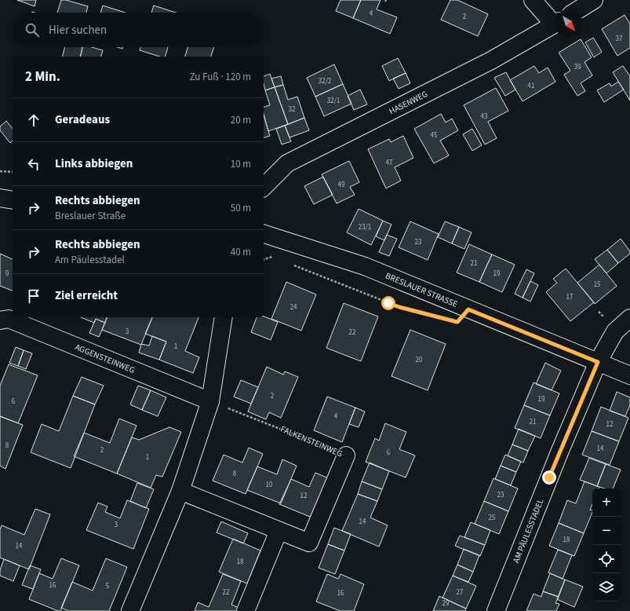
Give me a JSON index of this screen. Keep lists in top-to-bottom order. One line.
{"streets":{"street":["HASENWEG","BRESLAUER STRASSE","AGGENSTEINWEG","FALKENSTEINWEG","AM PÄULESSTADEL"]},"crossings":[["BRESLAUER STRASSE","AM PÄULESSTADEL"],["AGGENSTEINWEG","FALKENSTEINWEG"]],"house_numbers":["4","2","37","39","32/2","41","32/1","32","43","45","47","49","23/1","23","21","9","19","15","17","24","3","22","1","20","2","19","6","4","21","12","8","14","2","6","1","8","10","23","12","25","14","3","18","14","18","16","5","22","27","16","29"],"north":"bottom right","page":{"search":"Hier suchen","heading":["2 Min.","Zu Fuß · 120 m"],"list":[["Geradeaus","20 m"],["Links abbiegen","10 m"],["Rechts abbiegen","Breslauer Straße","50 m"],["Rechts abbiegen","Am Päulesstadel","40 m"],"Ziel erreicht"],"map_buttons":["+","−"]}}
